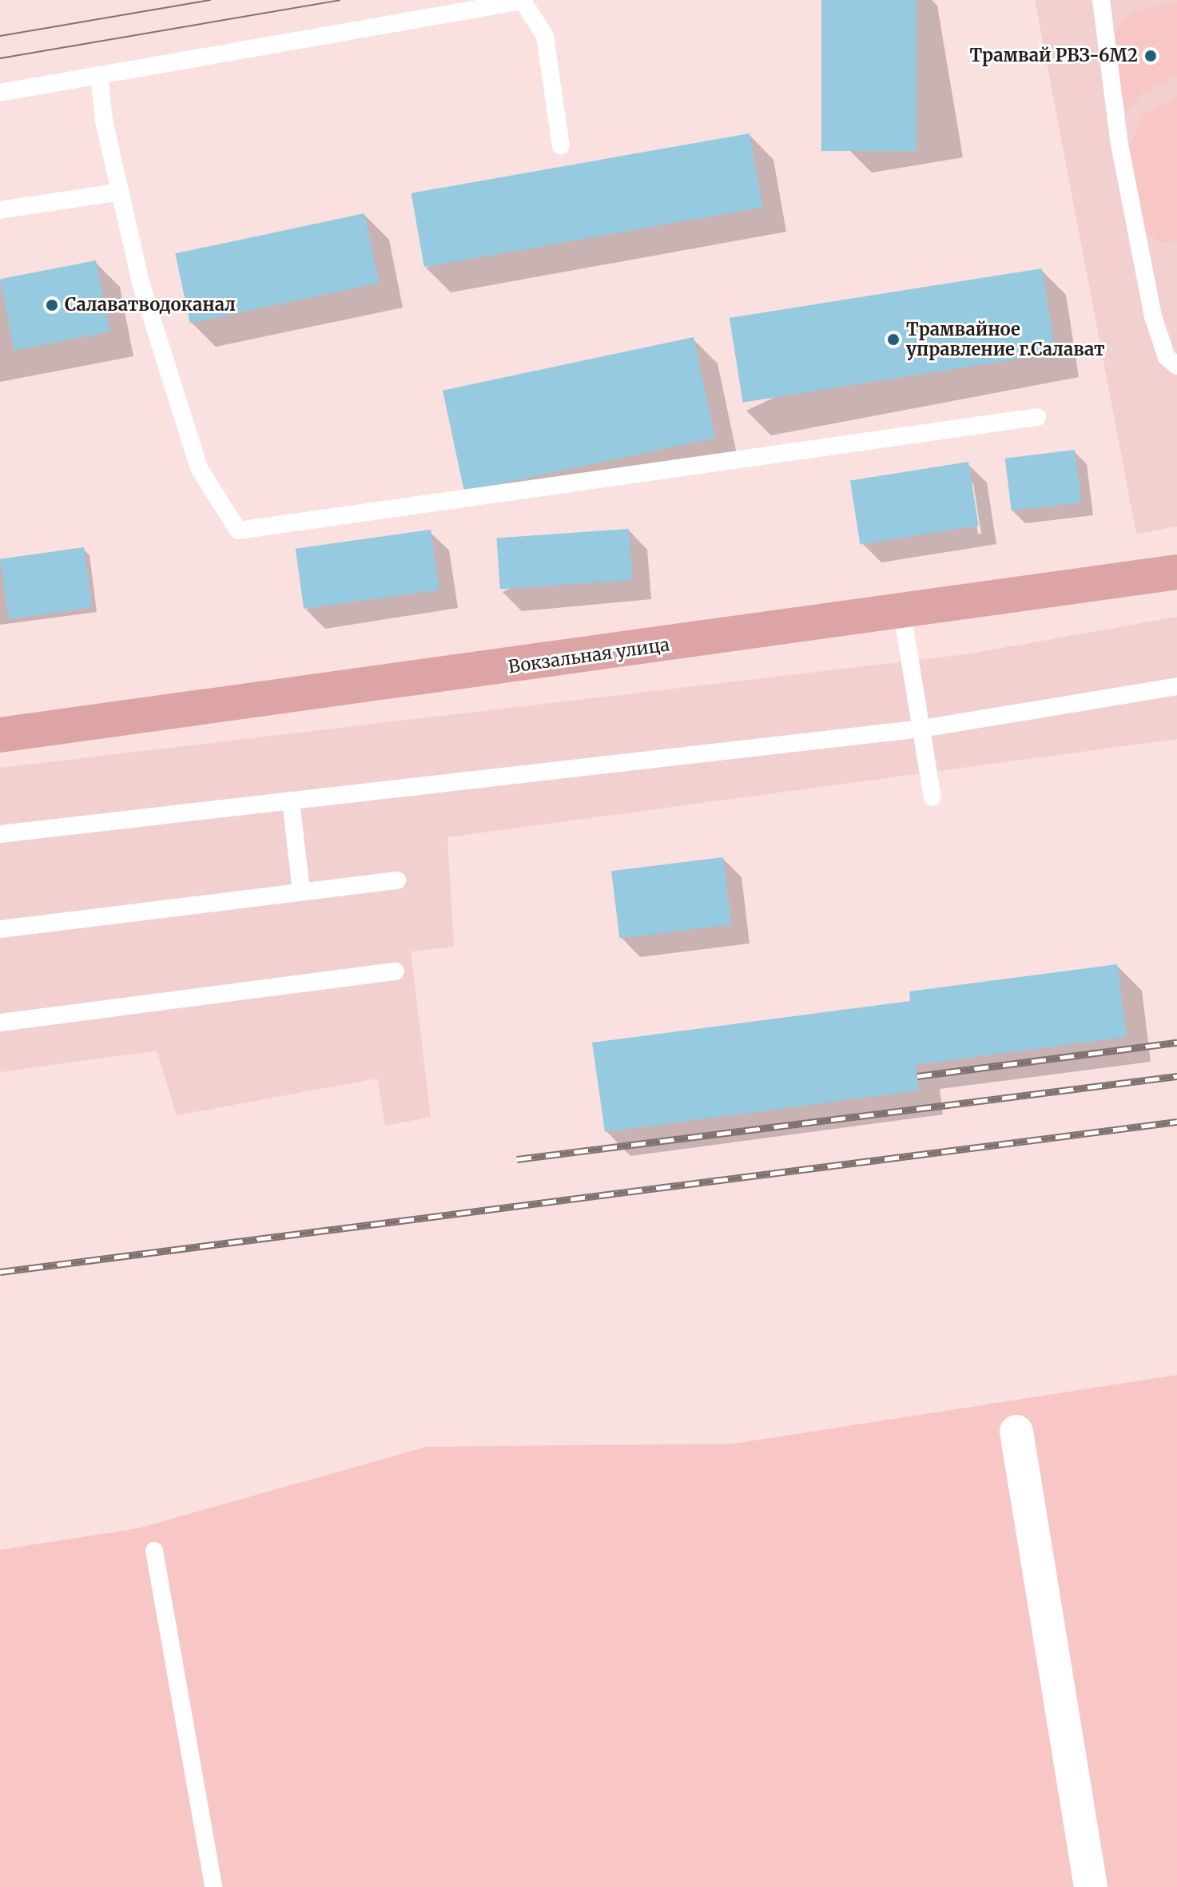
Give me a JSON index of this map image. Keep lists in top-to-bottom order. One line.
{"streets":{"main road":["Вокзальная улица"]},"places":["Трамвай РВЗ-6М2","Салаватводоканал","Трамвайное управление г.Салават"]}
